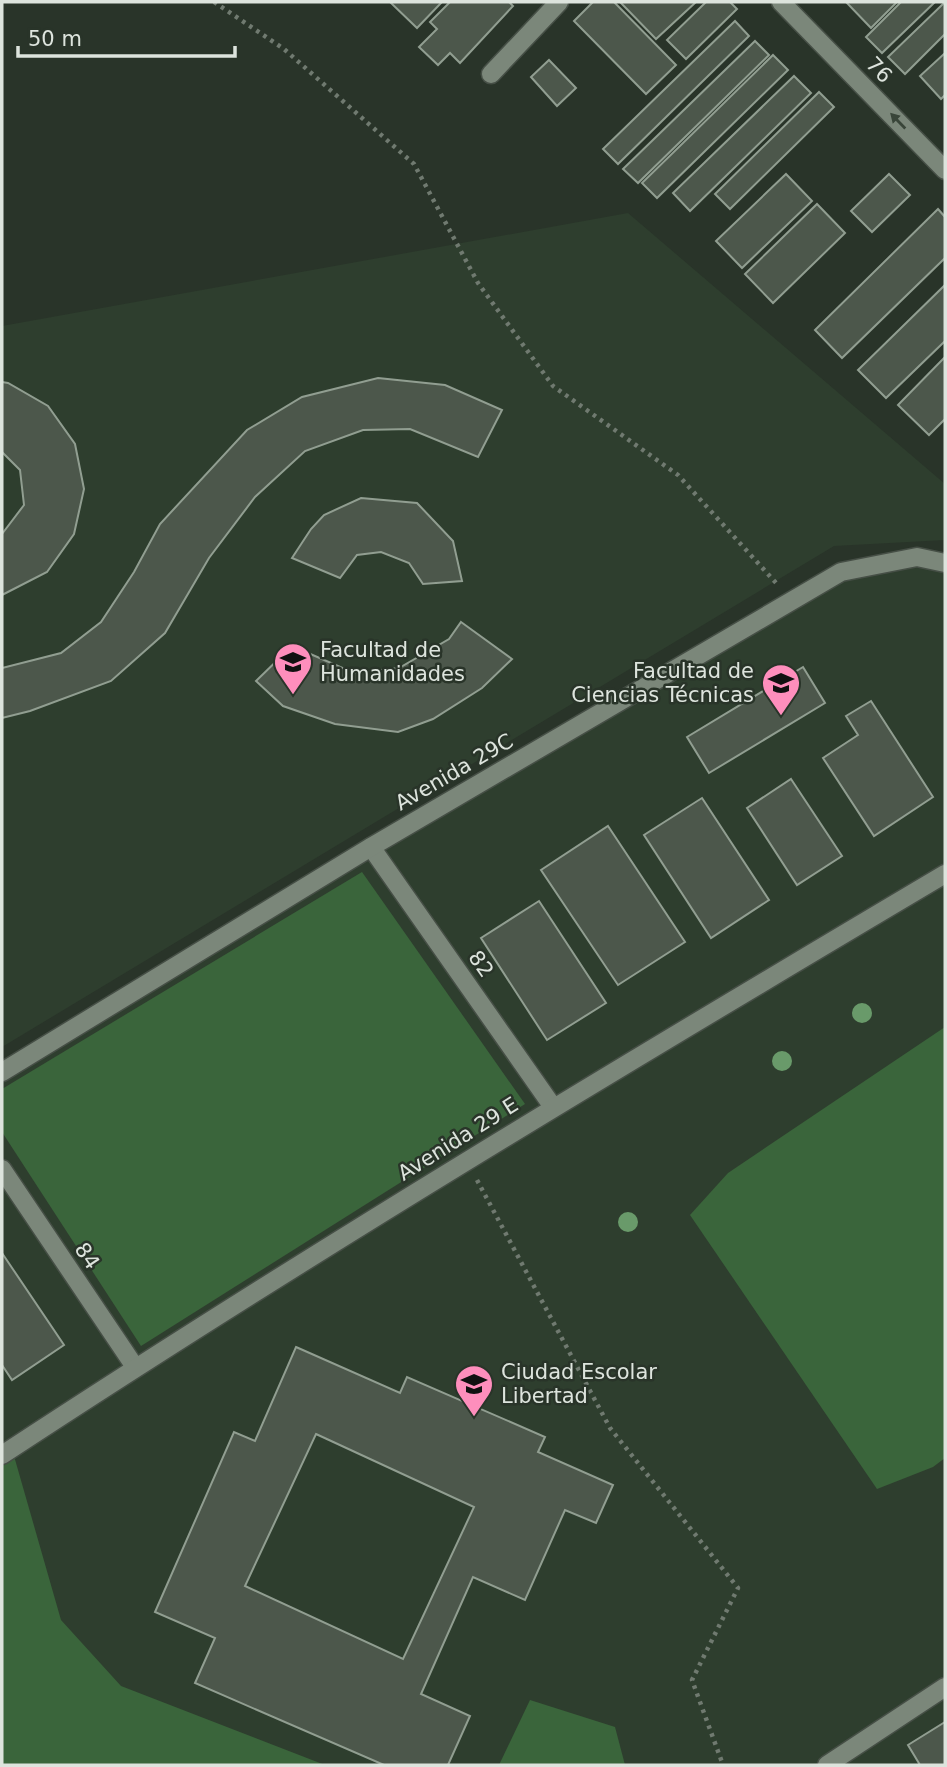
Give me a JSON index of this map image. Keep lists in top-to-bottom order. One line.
{"streets":{"street":["76","Avenida 29C","82","Avenida 29 E","84"]},"crossings":[["Avenida 29C","82"],["82","Avenida 29 E"],["Avenida 29 E","84"]],"one_way":["76"],"places":{"school or university":["Facultad de Humanidades","Facultad de Ciencias Técnicas","Ciudad Escolar Libertad"]},"scale_bar":"50 m"}
